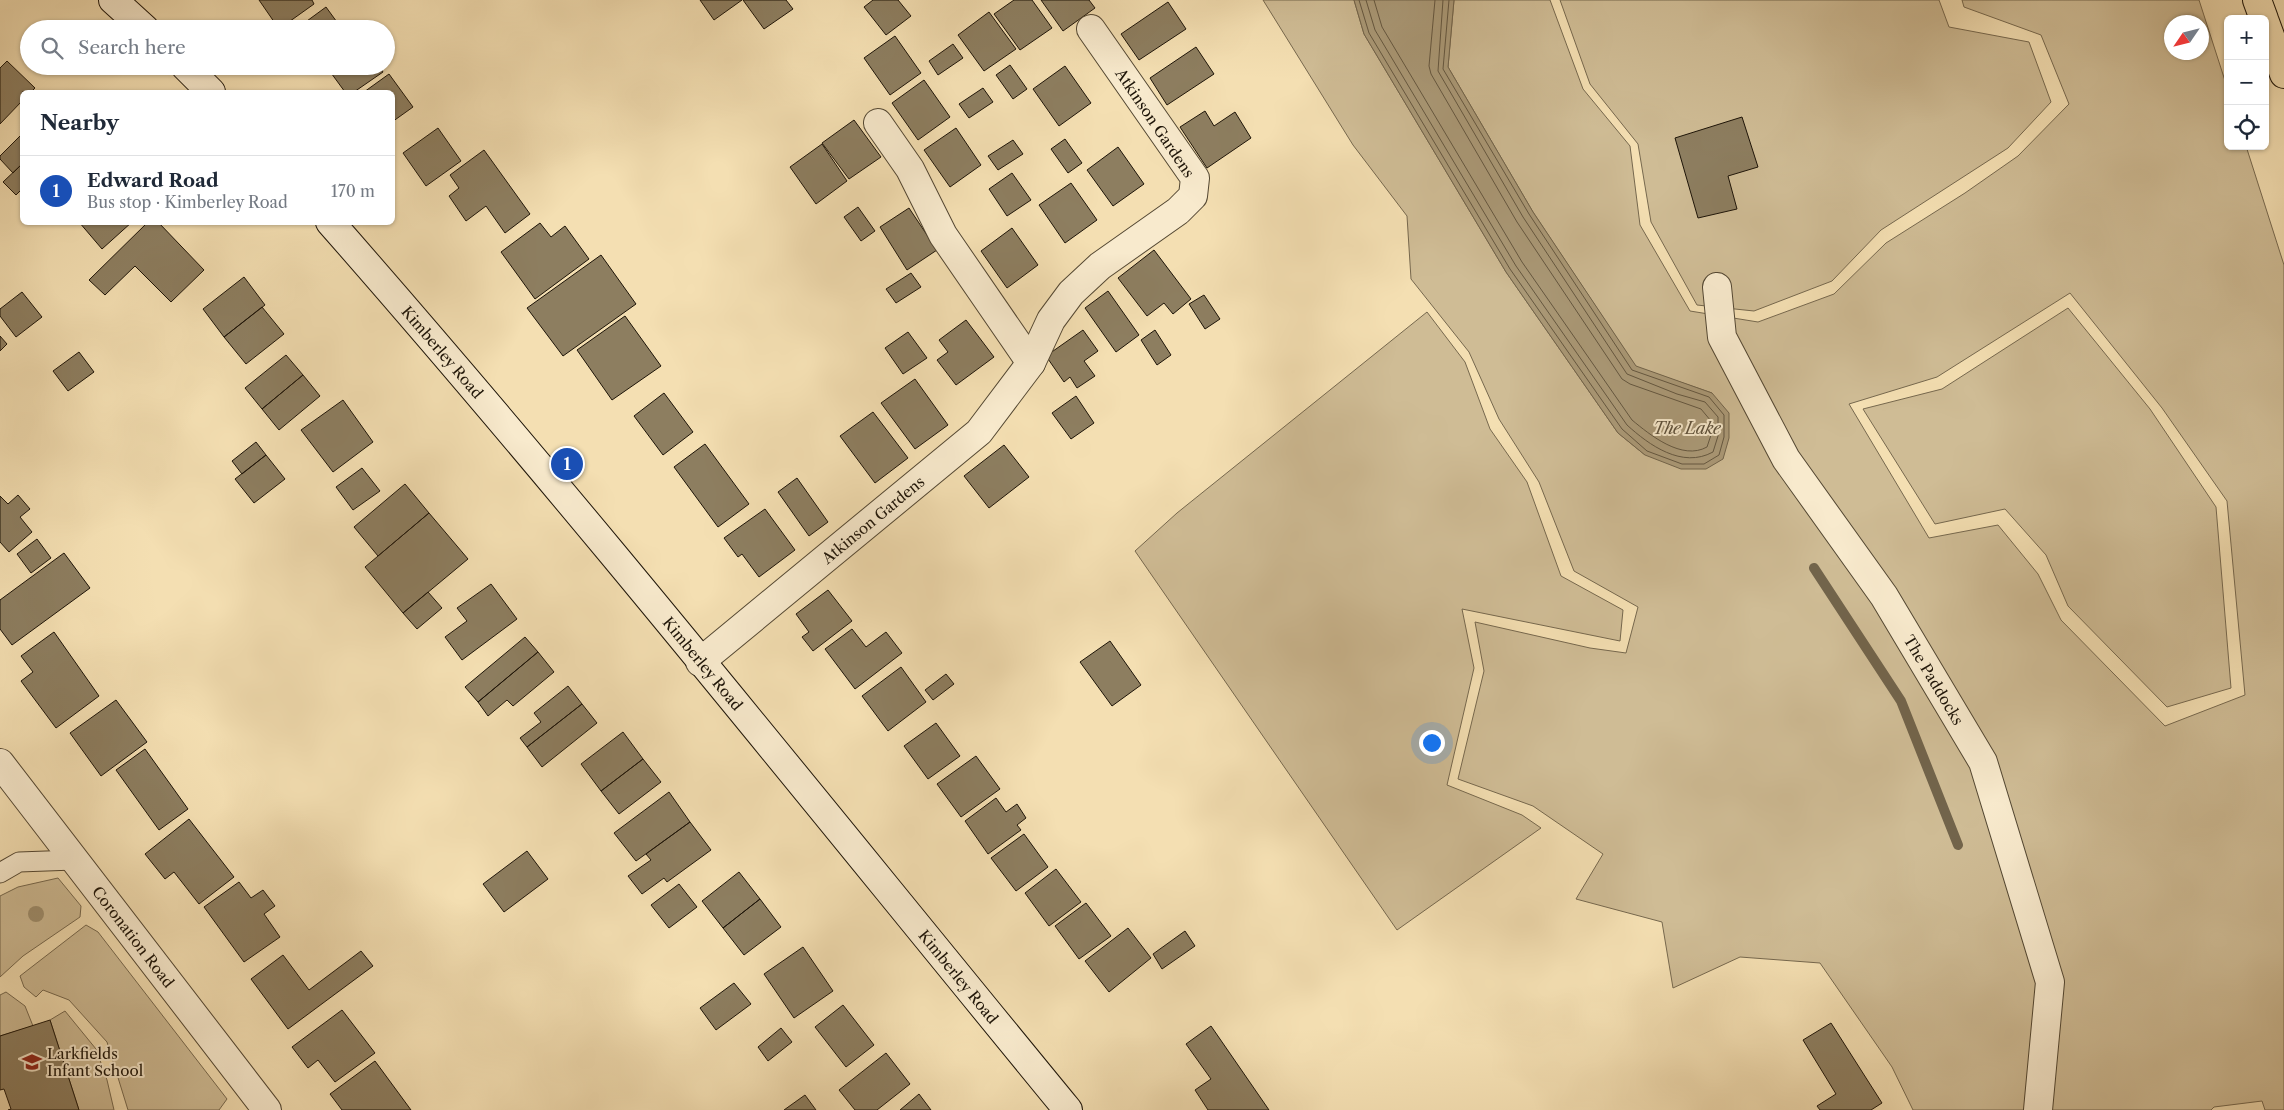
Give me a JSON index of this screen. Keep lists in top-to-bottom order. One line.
{"streets":{"street":["Atkinson Gardens","Kimberley Road","The Paddocks","Coronation Road"]},"crossings":[["Atkinson Gardens","Kimberley Road"]],"water":["The Lake"],"places":{"school or university":["Larkfields Infant School"]},"north":"bottom left","page":{"map_buttons":["+","−"],"search":"Search here","heading":"Nearby","list":[{"mark":"1","name":"Edward Road","note":"Bus stop · Kimberley Road","value":"170 m"}],"pins":"1"}}
